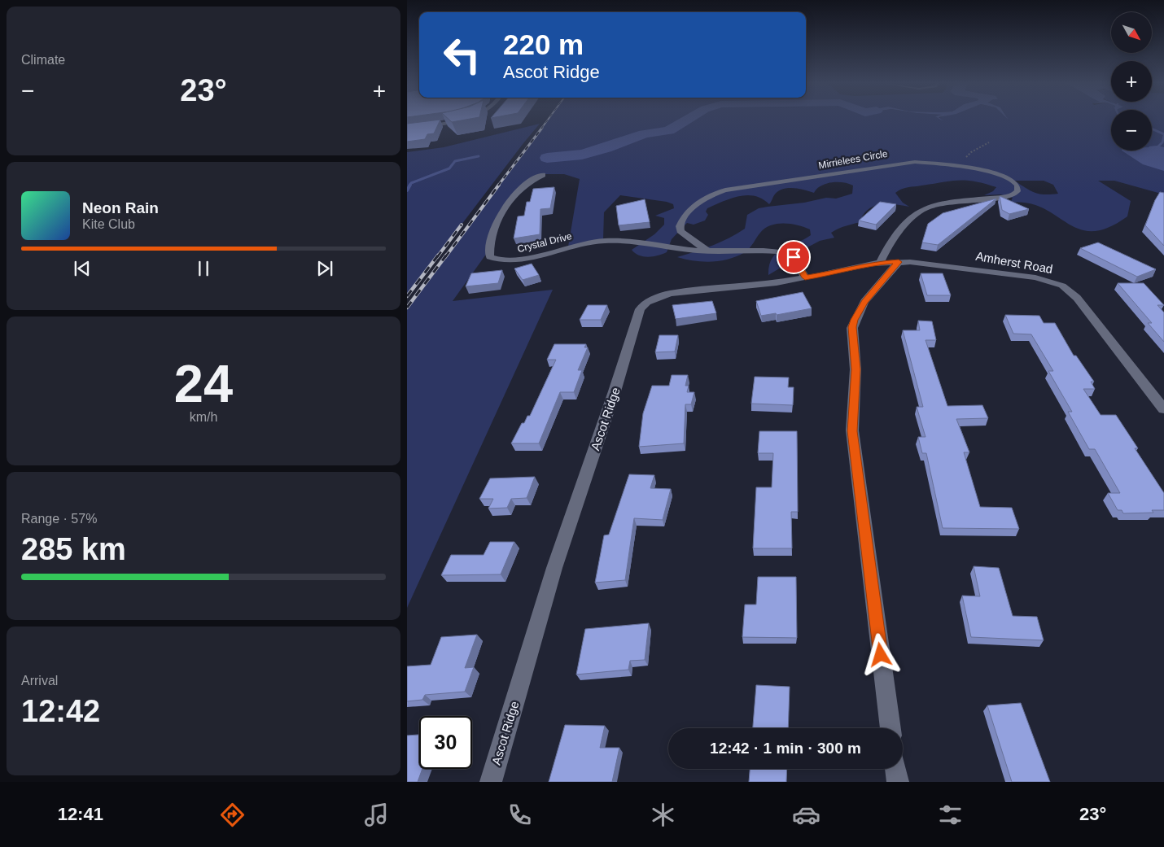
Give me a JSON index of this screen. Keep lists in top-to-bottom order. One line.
{"streets":{"street":["Mirrielees Circle","Crystal Drive","Amherst Road","Ascot Ridge"]},"crossings":[["Mirrielees Circle","Crystal Drive"],["Mirrielees Circle","Ascot Ridge"],["Amherst Road","Ascot Ridge"]],"north":"bottom right","page":{"tile":["Climate",["24","km/h"],["Range · 57%","285 km"],["Arrival","12:42"]],"map_buttons":["+","−"],"turn":["220 m","Ascot Ridge"],"heat":["−","23°","+"],"song":["Neon Rain","Kite Club"],"limit":"30","trip":"12:42 · 1 min · 300 m","tabs":["12:41","23°"]}}
